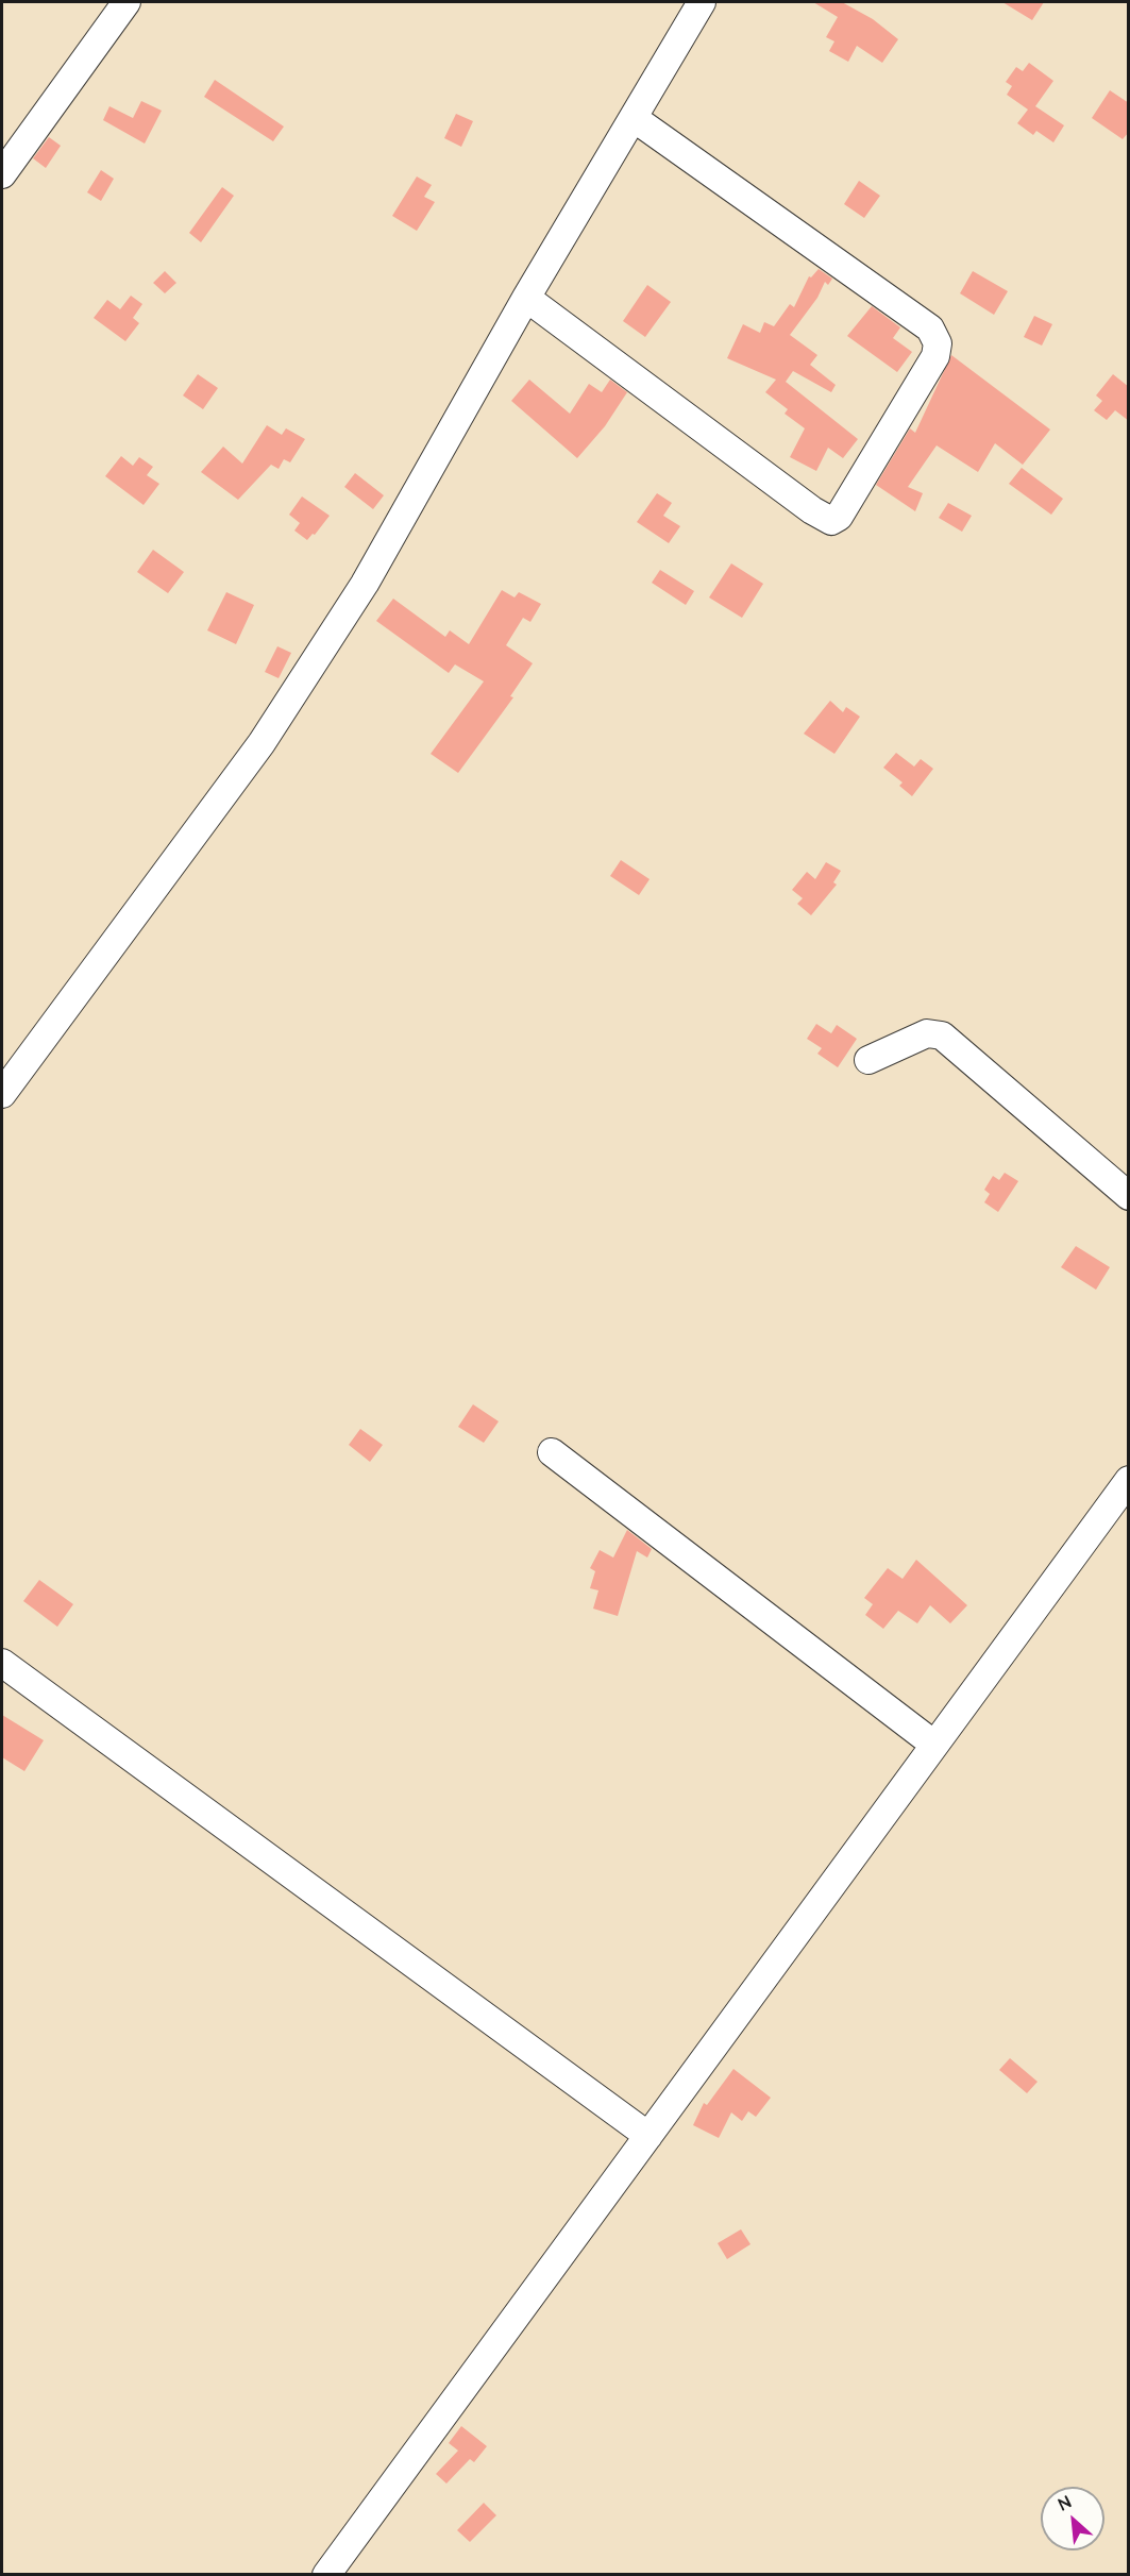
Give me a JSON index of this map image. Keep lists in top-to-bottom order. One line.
{"north":"top left"}
